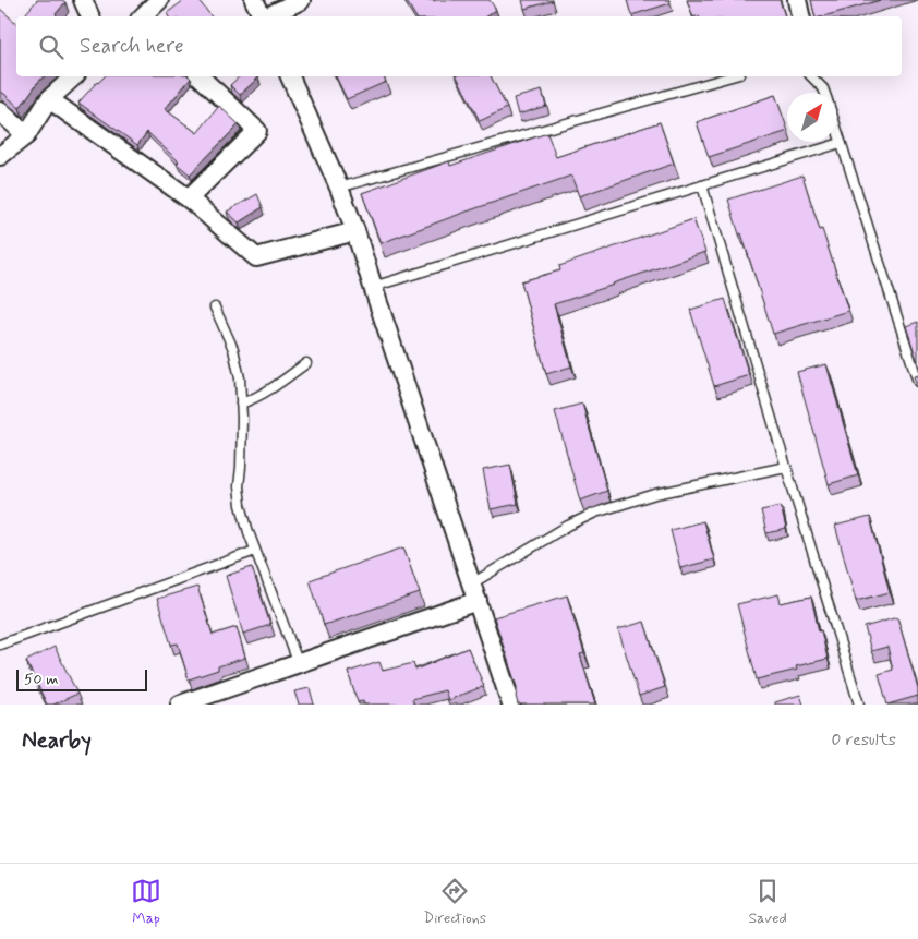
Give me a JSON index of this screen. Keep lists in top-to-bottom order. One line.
{"scale_bar":"50 m","north":"top right","page":{"search":"Search here","scale":"50 m","heading":["Nearby","0 results"],"nav":["Map","Directions","Saved"]}}
